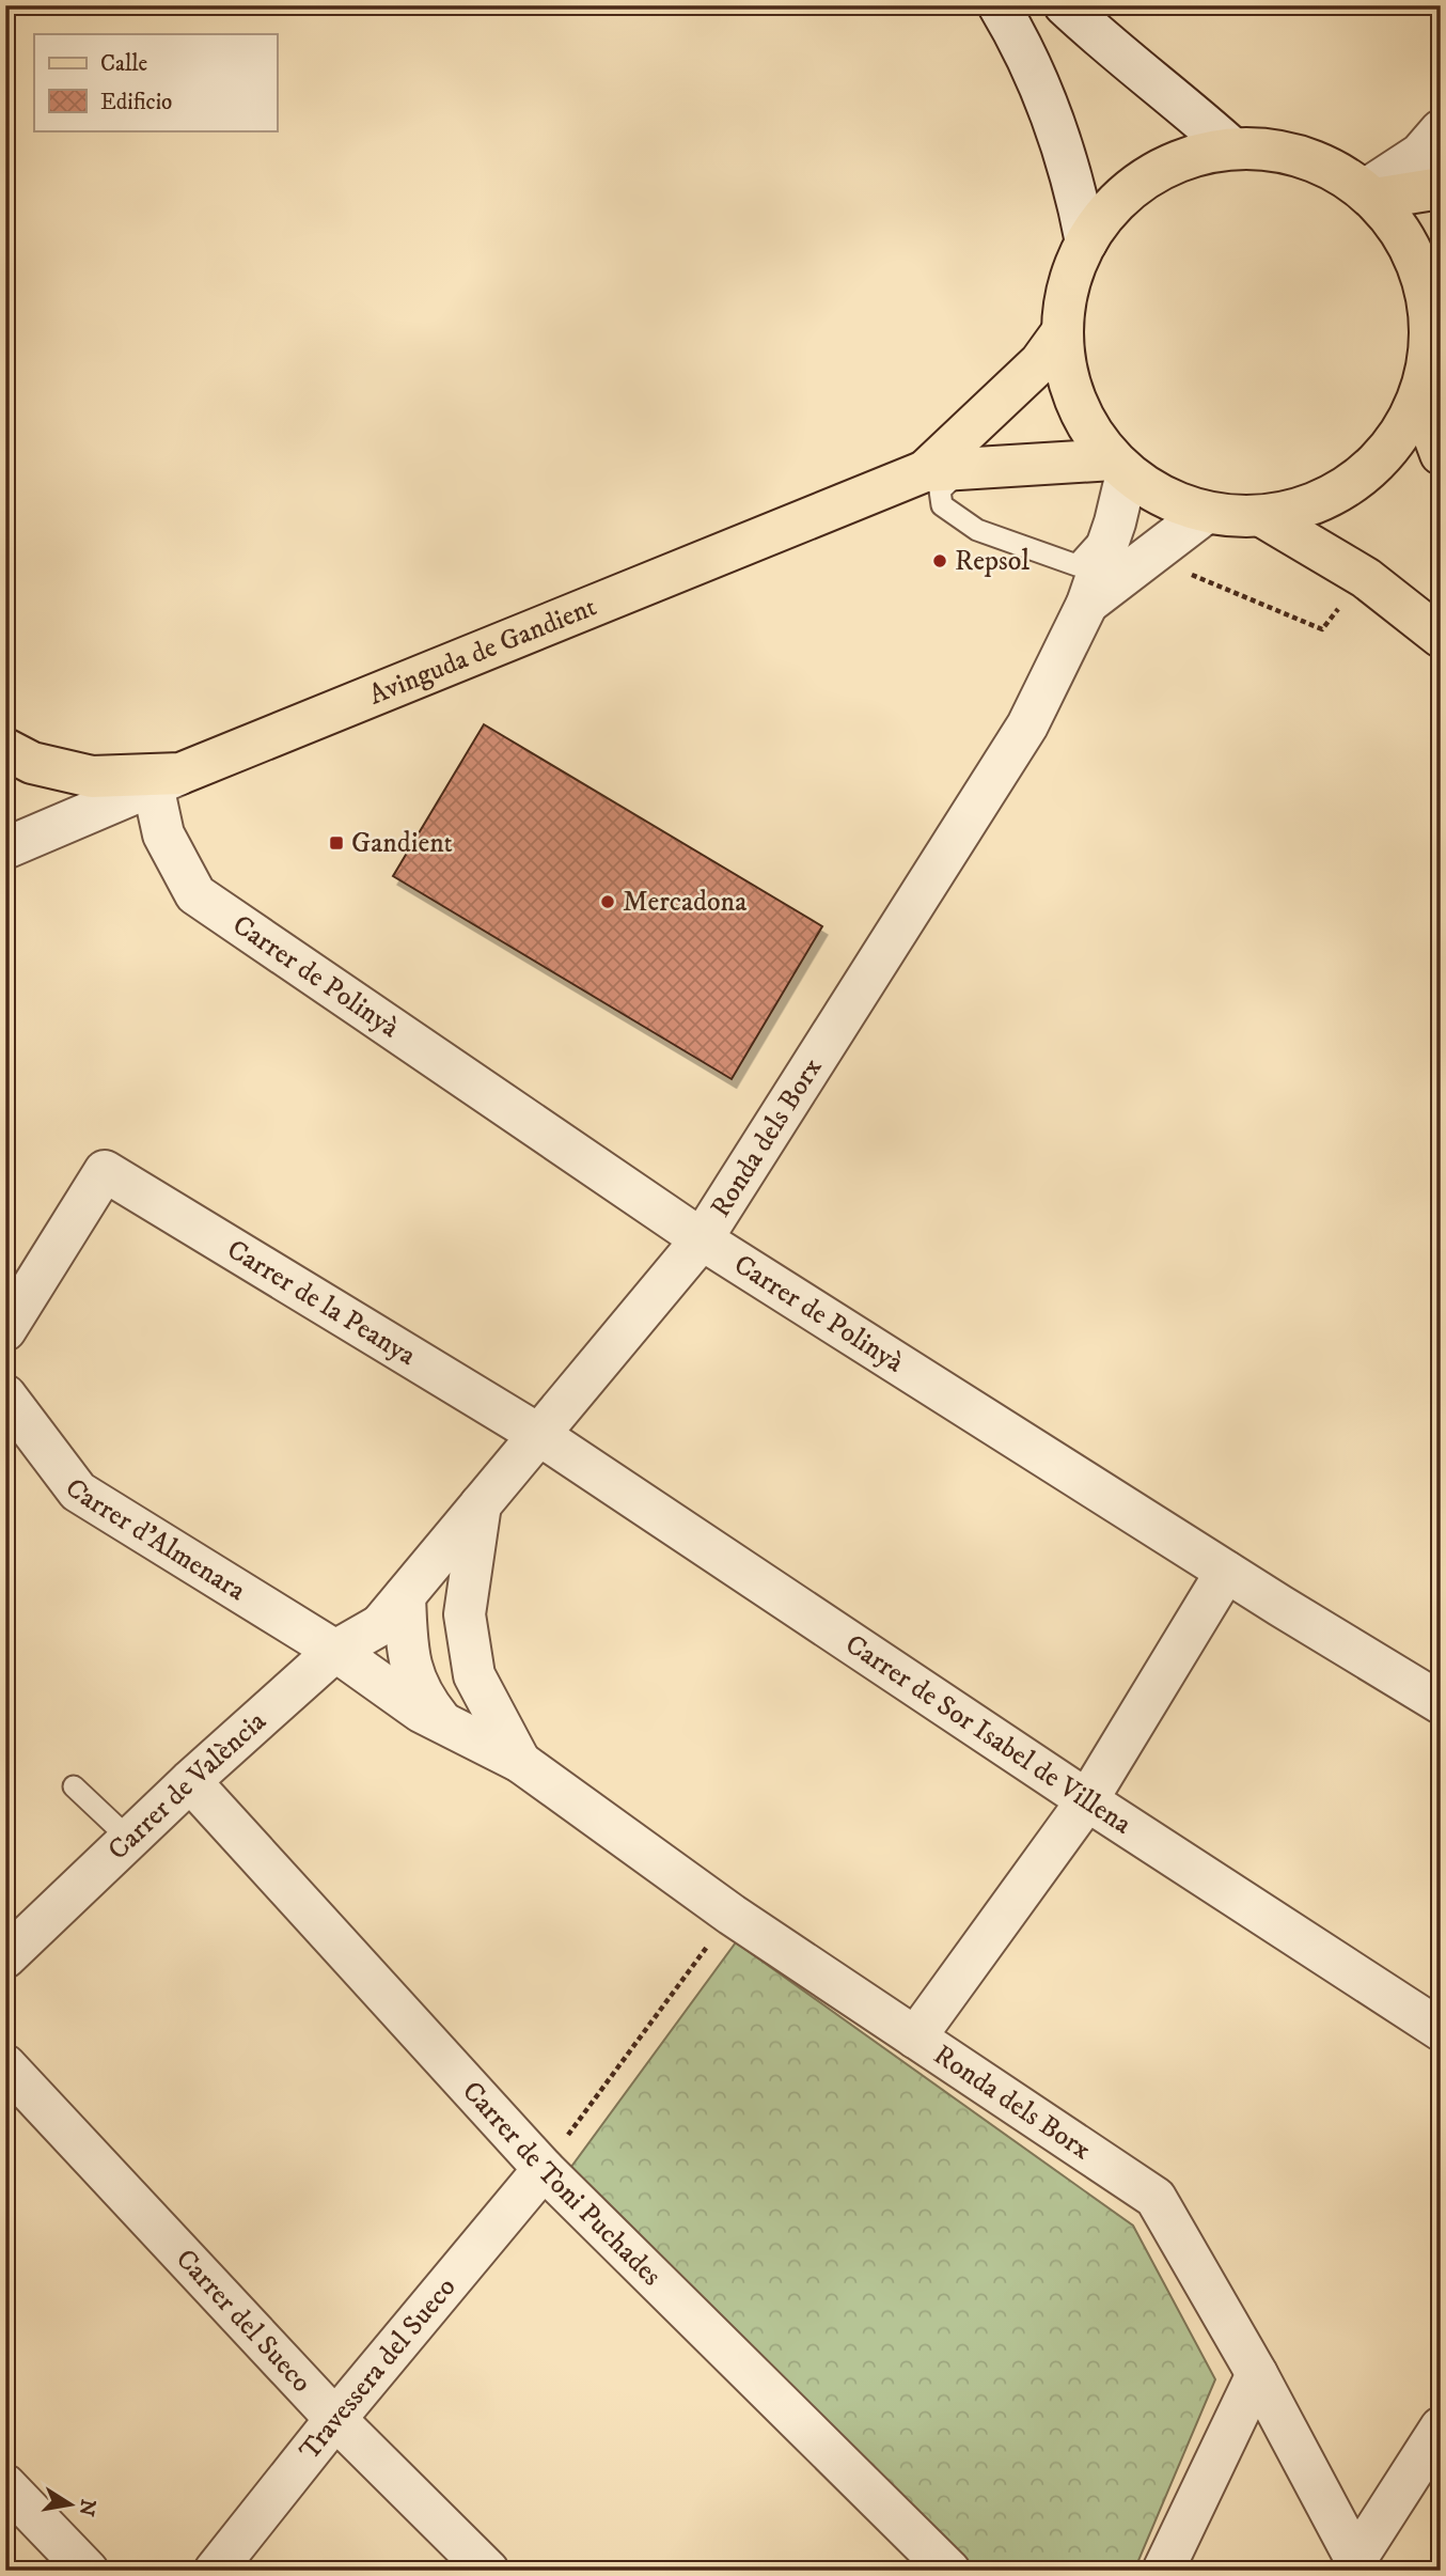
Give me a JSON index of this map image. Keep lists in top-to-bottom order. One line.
{"streets":{"main road":["Avinguda de Gandient"],"street":["Carrer de Polinyà","Ronda dels Borx","Carrer de la Peanya","Carrer d'Almenara","Carrer de Sor Isabel de Villena","Carrer de València","Carrer de Toni Puchades","Carrer del Sueco","Travessera del Sueco"]},"crossings":[["Avinguda de Gandient","Carrer de Polinyà"],["Carrer de Polinyà","Ronda dels Borx"],["Ronda dels Borx","Carrer de la Peanya"],["Ronda dels Borx","Carrer d'Almenara"],["Ronda dels Borx","Carrer de Sor Isabel de Villena"],["Ronda dels Borx","Carrer de València"],["Carrer de la Peanya","Carrer de Sor Isabel de Villena"],["Carrer d'Almenara","Carrer de València"],["Carrer de València","Carrer de Toni Puchades"],["Carrer de Toni Puchades","Travessera del Sueco"],["Carrer del Sueco","Travessera del Sueco"]],"places":{"other":["Repsol","Mercadona"],"transit":["Gandient"]},"legend":["Calle","Edificio"],"north":"right"}
